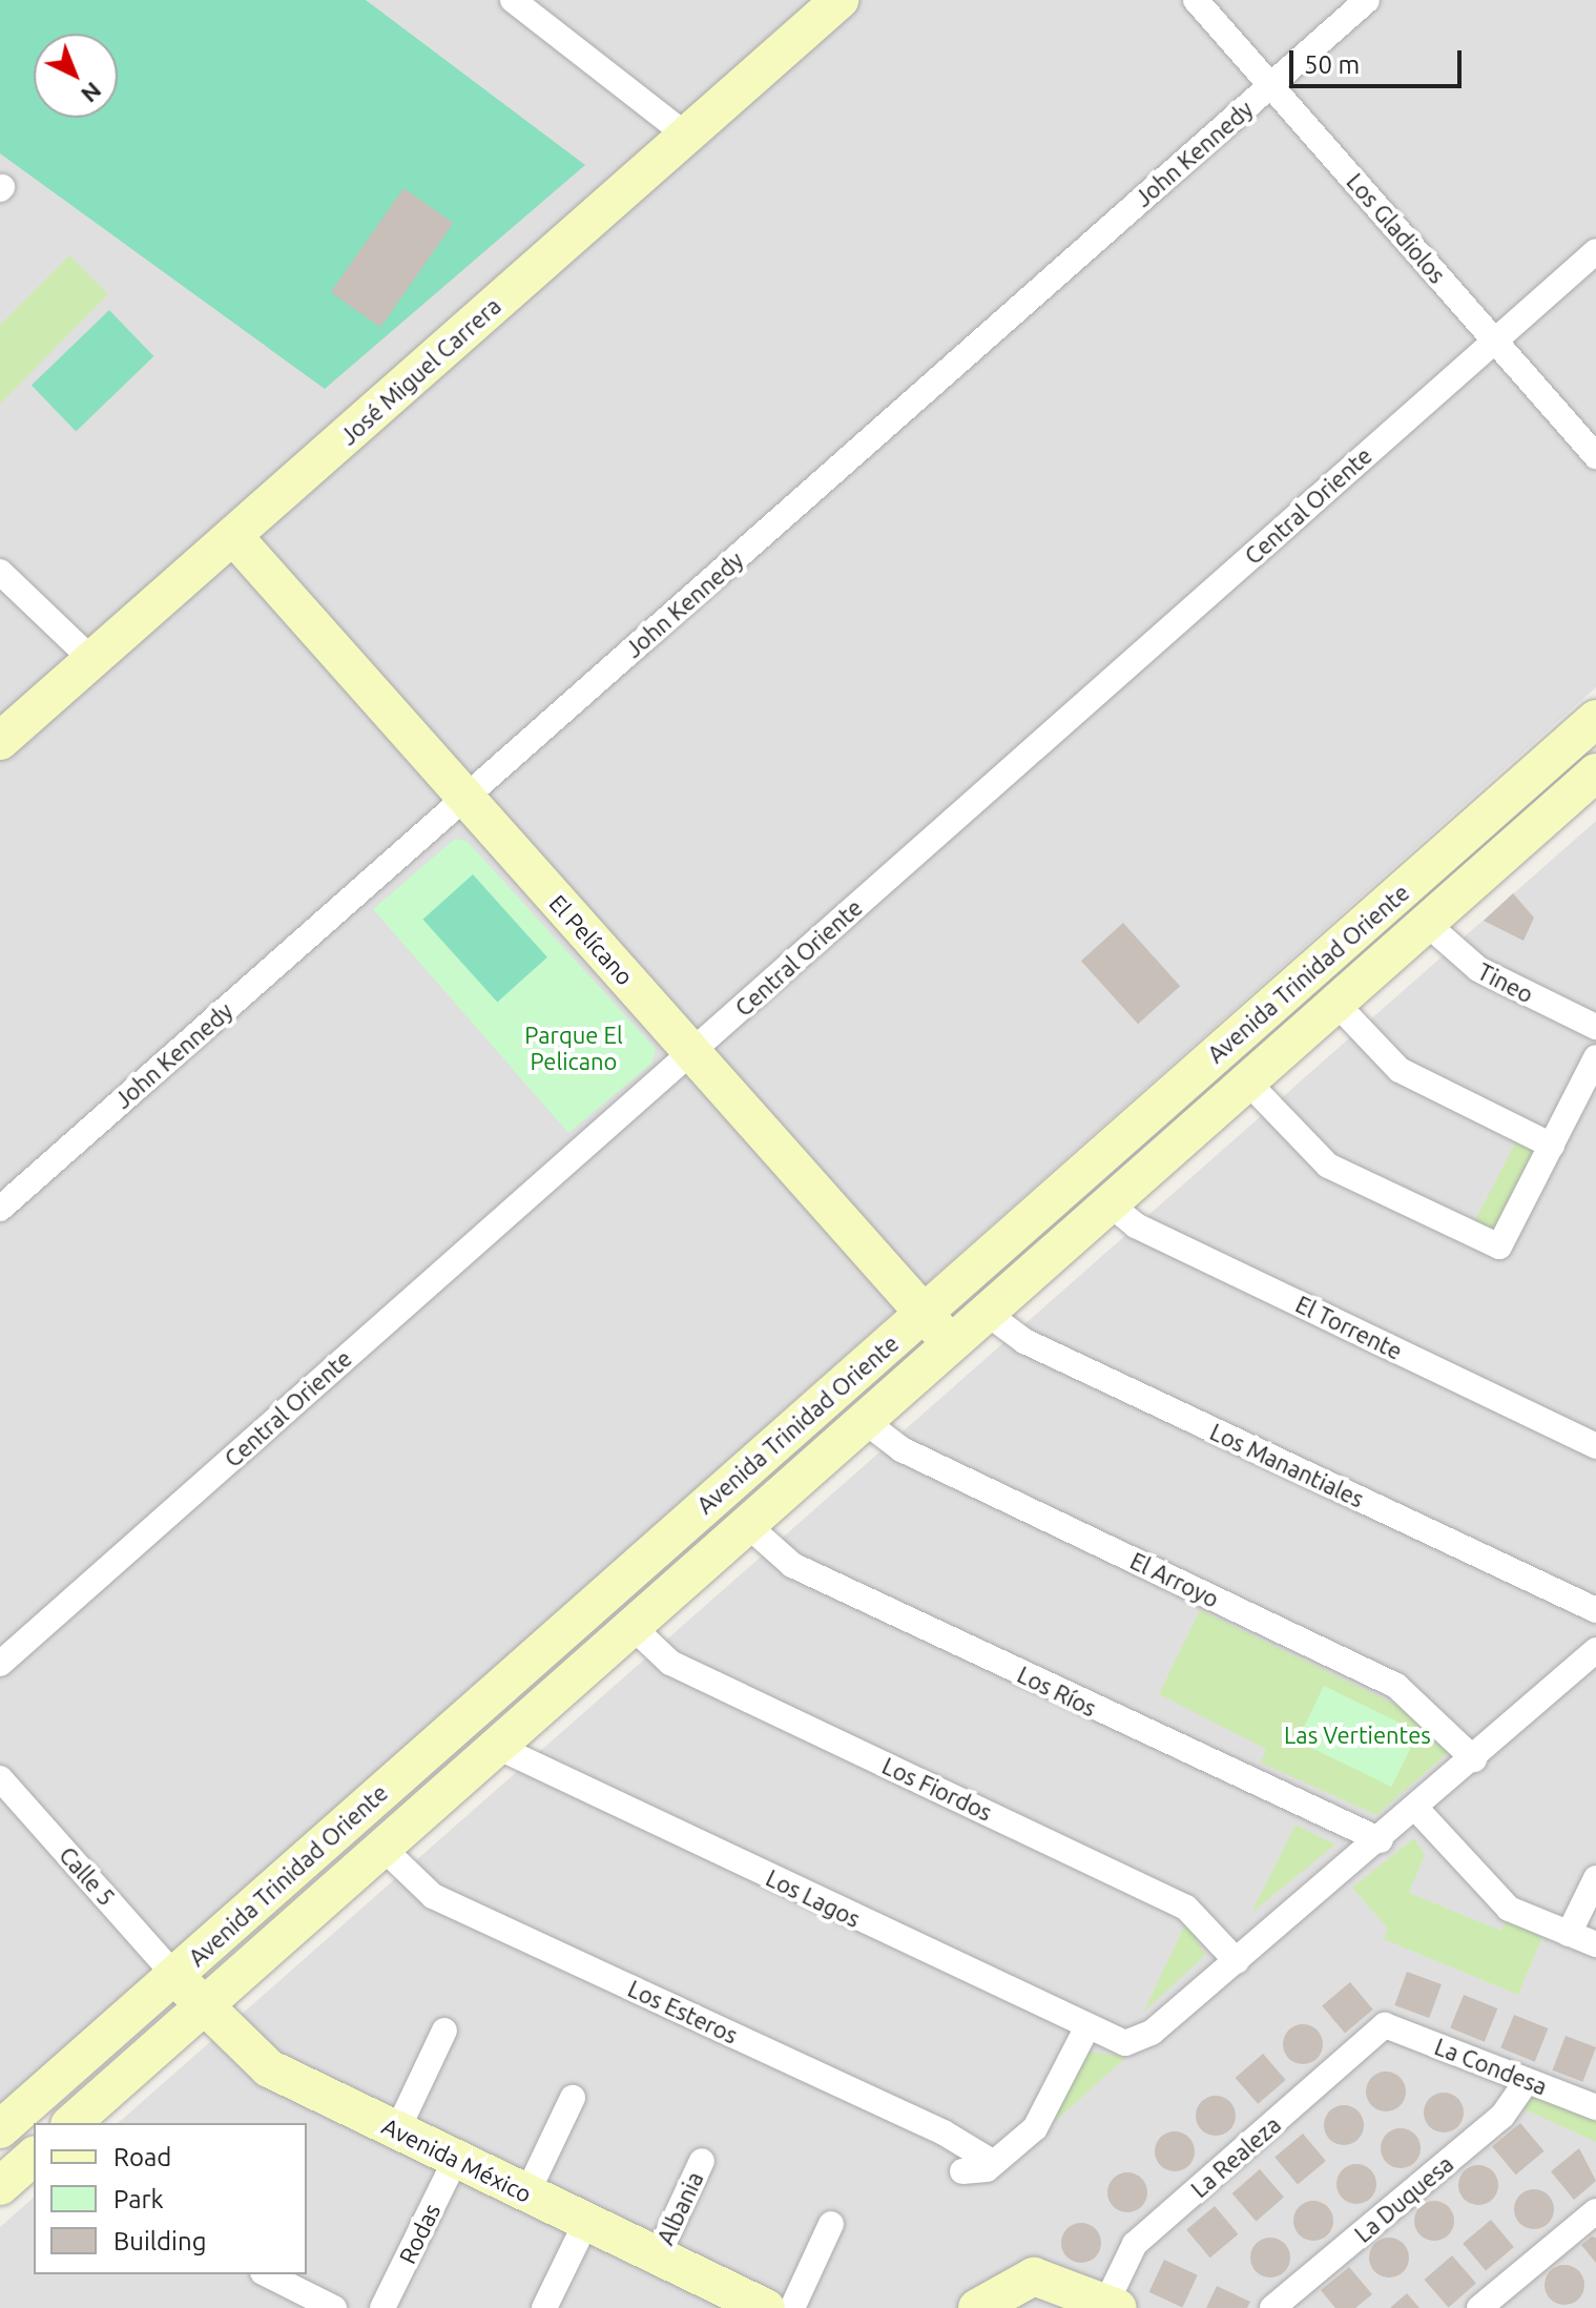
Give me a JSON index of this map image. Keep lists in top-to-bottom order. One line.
{"streets":{"main road":["José Miguel Carrera","El Pelícano","Avenida Trinidad Oriente","Avenida México"],"street":["John Kennedy","Los Gladiolos","Central Oriente","Tineo","El Torrente","Los Manantiales","El Arroyo","Los Ríos","Los Fiordos","Calle 5","Los Lagos","Los Esteros","La Condesa","La Realeza","La Duquesa","Albania","Rodas"]},"crossings":[["John Kennedy","Los Gladiolos"],["John Kennedy","El Pelícano"],["Los Gladiolos","Central Oriente"],["José Miguel Carrera","El Pelícano"],["Central Oriente","El Pelícano"],["El Pelícano","Avenida Trinidad Oriente"],["Avenida Trinidad Oriente","Tineo"],["Avenida Trinidad Oriente","El Torrente"],["Avenida Trinidad Oriente","Los Manantiales"],["Avenida Trinidad Oriente","El Arroyo"],["Avenida Trinidad Oriente","Los Ríos"],["Avenida Trinidad Oriente","Los Fiordos"],["Avenida Trinidad Oriente","Calle 5"],["Avenida Trinidad Oriente","Los Lagos"],["Avenida Trinidad Oriente","Los Esteros"],["Avenida Trinidad Oriente","Avenida México"],["Los Fiordos","Los Lagos"],["Calle 5","Avenida México"],["La Condesa","La Realeza"],["La Condesa","La Duquesa"],["Avenida México","Albania"],["Avenida México","Rodas"]],"parks":["Parque El Pelicano","Las Vertientes"],"legend":["Road","Park","Building"],"scale_bar":"50 m","north":"bottom right"}
